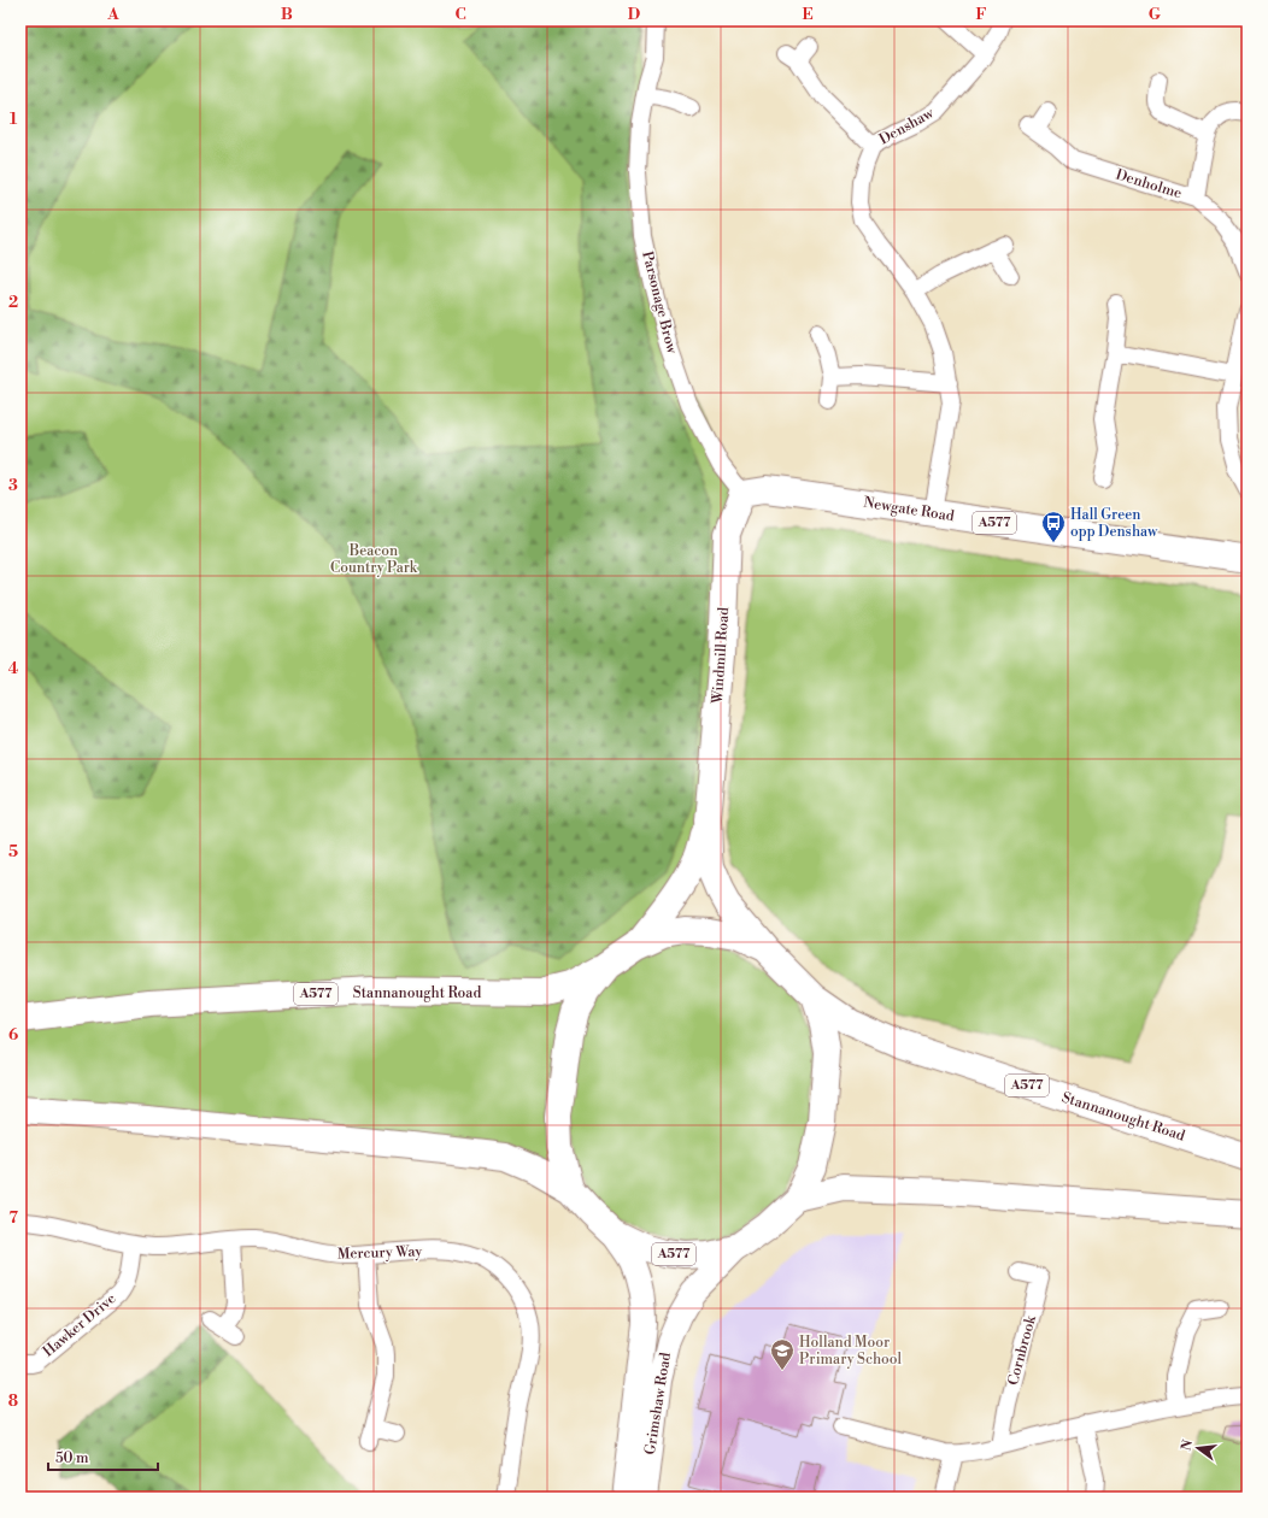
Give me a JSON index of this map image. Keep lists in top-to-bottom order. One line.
{"streets":{"main road":["Newgate Road","A577","Windmill Road","Stannanought Road","Grimshaw Road"],"street":["Denshaw","Denholme","Parsonage Brow","Mercury Way","Hawker Drive","Cornbrook"]},"crossings":[["Denshaw","Newgate Road"],["Parsonage Brow","Newgate Road"],["Parsonage Brow","Windmill Road"],["Newgate Road","Windmill Road"],["A577","Windmill Road"],["A577","Stannanought Road"],["A577","Grimshaw Road"],["Mercury Way","Hawker Drive"]],"parks":["Beacon Country Park"],"places":{"bus stop":["Hall Green opp Denshaw"],"school or university":["Holland Moor Primary School"]},"scale_bar":"50 m","north":"left","grid":{"columns":["A","B","C","D","E","F","G"],"rows":["1","2","3","4","5","6","7","8"]}}
